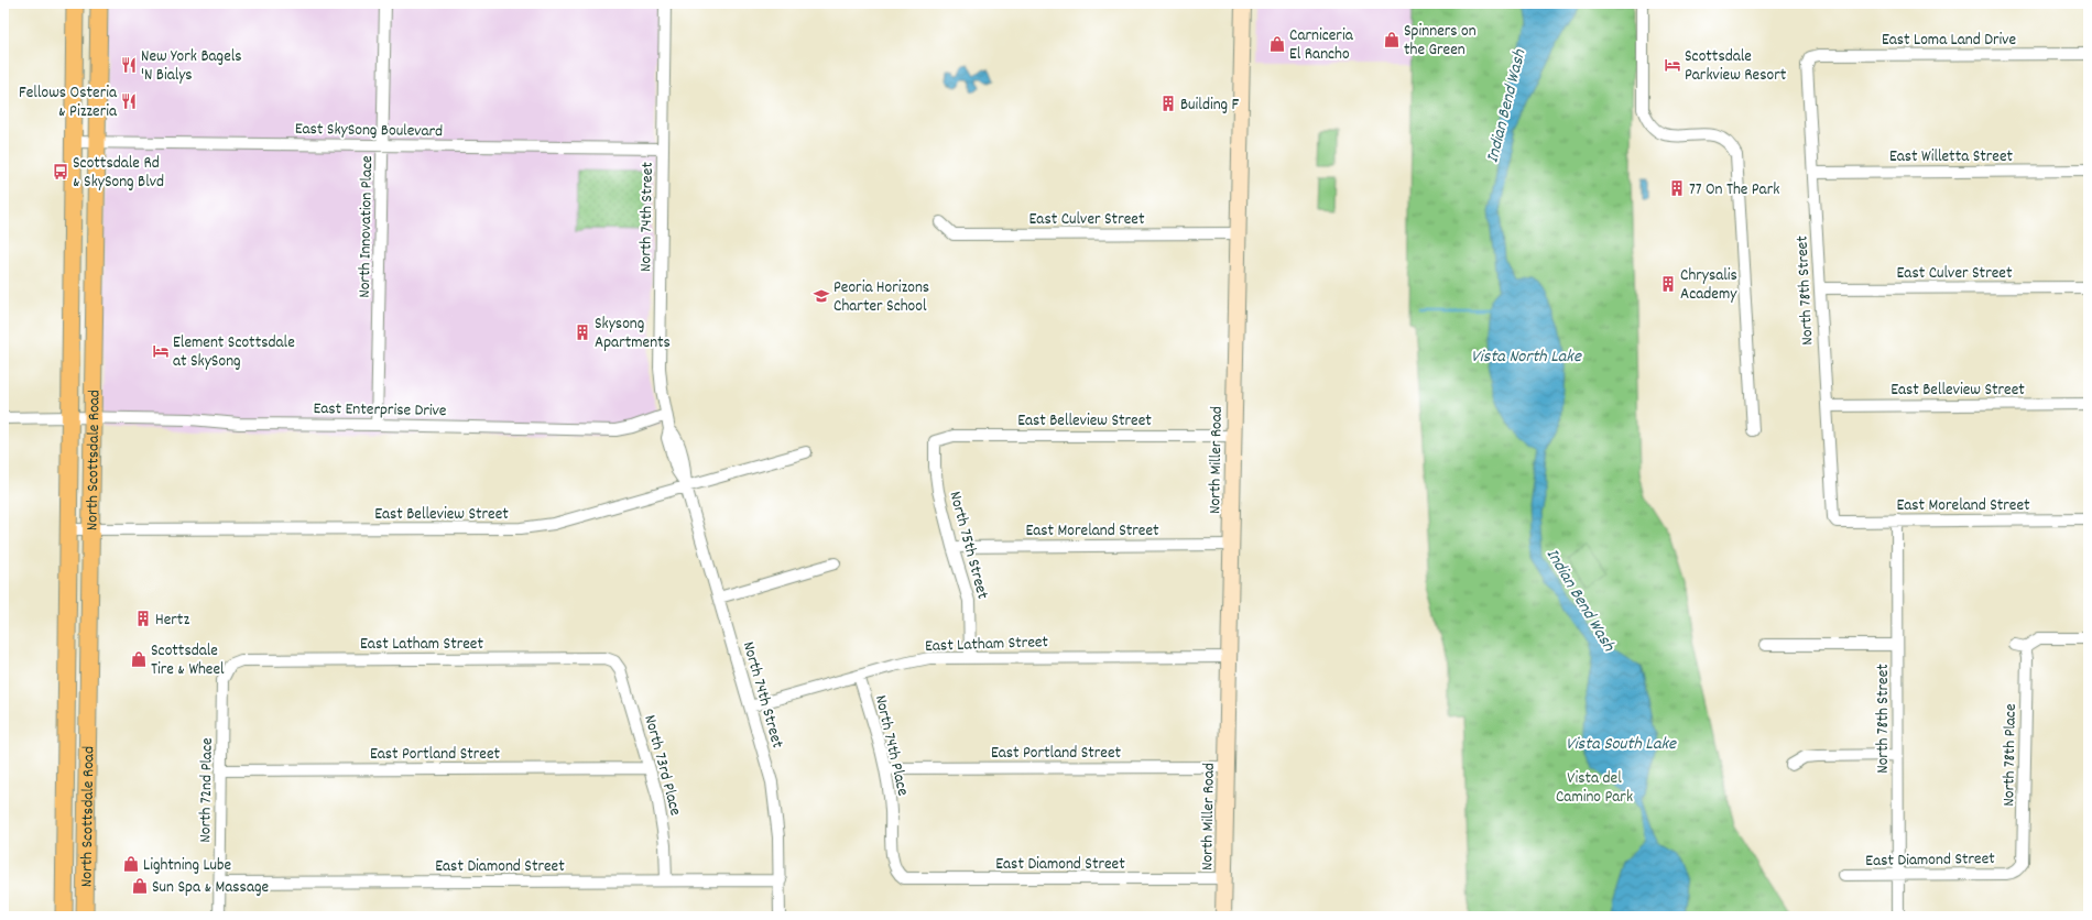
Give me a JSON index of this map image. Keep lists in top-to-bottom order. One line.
{"streets":{"main road":["North Scottsdale Road"],"street":["East Loma Land Drive","East SkySong Boulevard","East Willetta Street","North 74th Street","East Culver Street","North Innovation Place","North 78th Street","East Belleview Street","East Enterprise Drive","North Miller Road","East Moreland Street","North 75th Street","East Latham Street","North 74th Place","East Portland Street","North 78th Place","North 73rd Place","North 72nd Place","East Diamond Street"]},"crossings":[["East Loma Land Drive","North 78th Street"],["East SkySong Boulevard","North 74th Street"],["East SkySong Boulevard","North Innovation Place"],["East SkySong Boulevard","North Scottsdale Road"],["East Willetta Street","North 78th Street"],["North 74th Street","East Belleview Street"],["North 74th Street","East Enterprise Drive"],["North 74th Street","East Latham Street"],["North 74th Street","East Diamond Street"],["East Culver Street","North 78th Street"],["East Culver Street","North Miller Road"],["North Innovation Place","East Enterprise Drive"],["North 78th Street","East Belleview Street"],["North 78th Street","East Moreland Street"],["North 78th Street","East Diamond Street"],["East Belleview Street","North Scottsdale Road"],["East Belleview Street","North Miller Road"],["East Belleview Street","North 75th Street"],["East Enterprise Drive","North Scottsdale Road"],["North Miller Road","East Moreland Street"],["North Miller Road","East Latham Street"],["North Miller Road","East Portland Street"],["North Miller Road","East Diamond Street"],["East Moreland Street","North 75th Street"],["North 75th Street","East Latham Street"],["East Latham Street","North 74th Place"],["East Latham Street","North 73rd Place"],["East Latham Street","North 72nd Place"],["North 74th Place","East Portland Street"],["North 74th Place","East Diamond Street"],["East Portland Street","North 73rd Place"],["East Portland Street","North 72nd Place"],["North 78th Place","East Diamond Street"],["North 73rd Place","East Diamond Street"],["North 72nd Place","East Diamond Street"]],"water":["Indian Bend Wash","Vista North Lake","Vista South Lake"],"parks":["Vista del Camino Park"],"places":{"shop":["Spinners on the Green","Carniceria El Rancho","Scottsdale Tire & Wheel","Lightning Lube","Sun Spa & Massage"],"restaurant":["New York Bagels 'N Bialys","Fellows Osteria & Pizzeria"],"hotel":["Scottsdale Parkview Resort","Element Scottsdale at SkySong"],"building":["Building F","77 On The Park","Chrysalis Academy","Skysong Apartments","Hertz"],"bus stop":["Scottsdale Rd & SkySong Blvd"],"school or university":["Peoria Horizons Charter School"]}}
